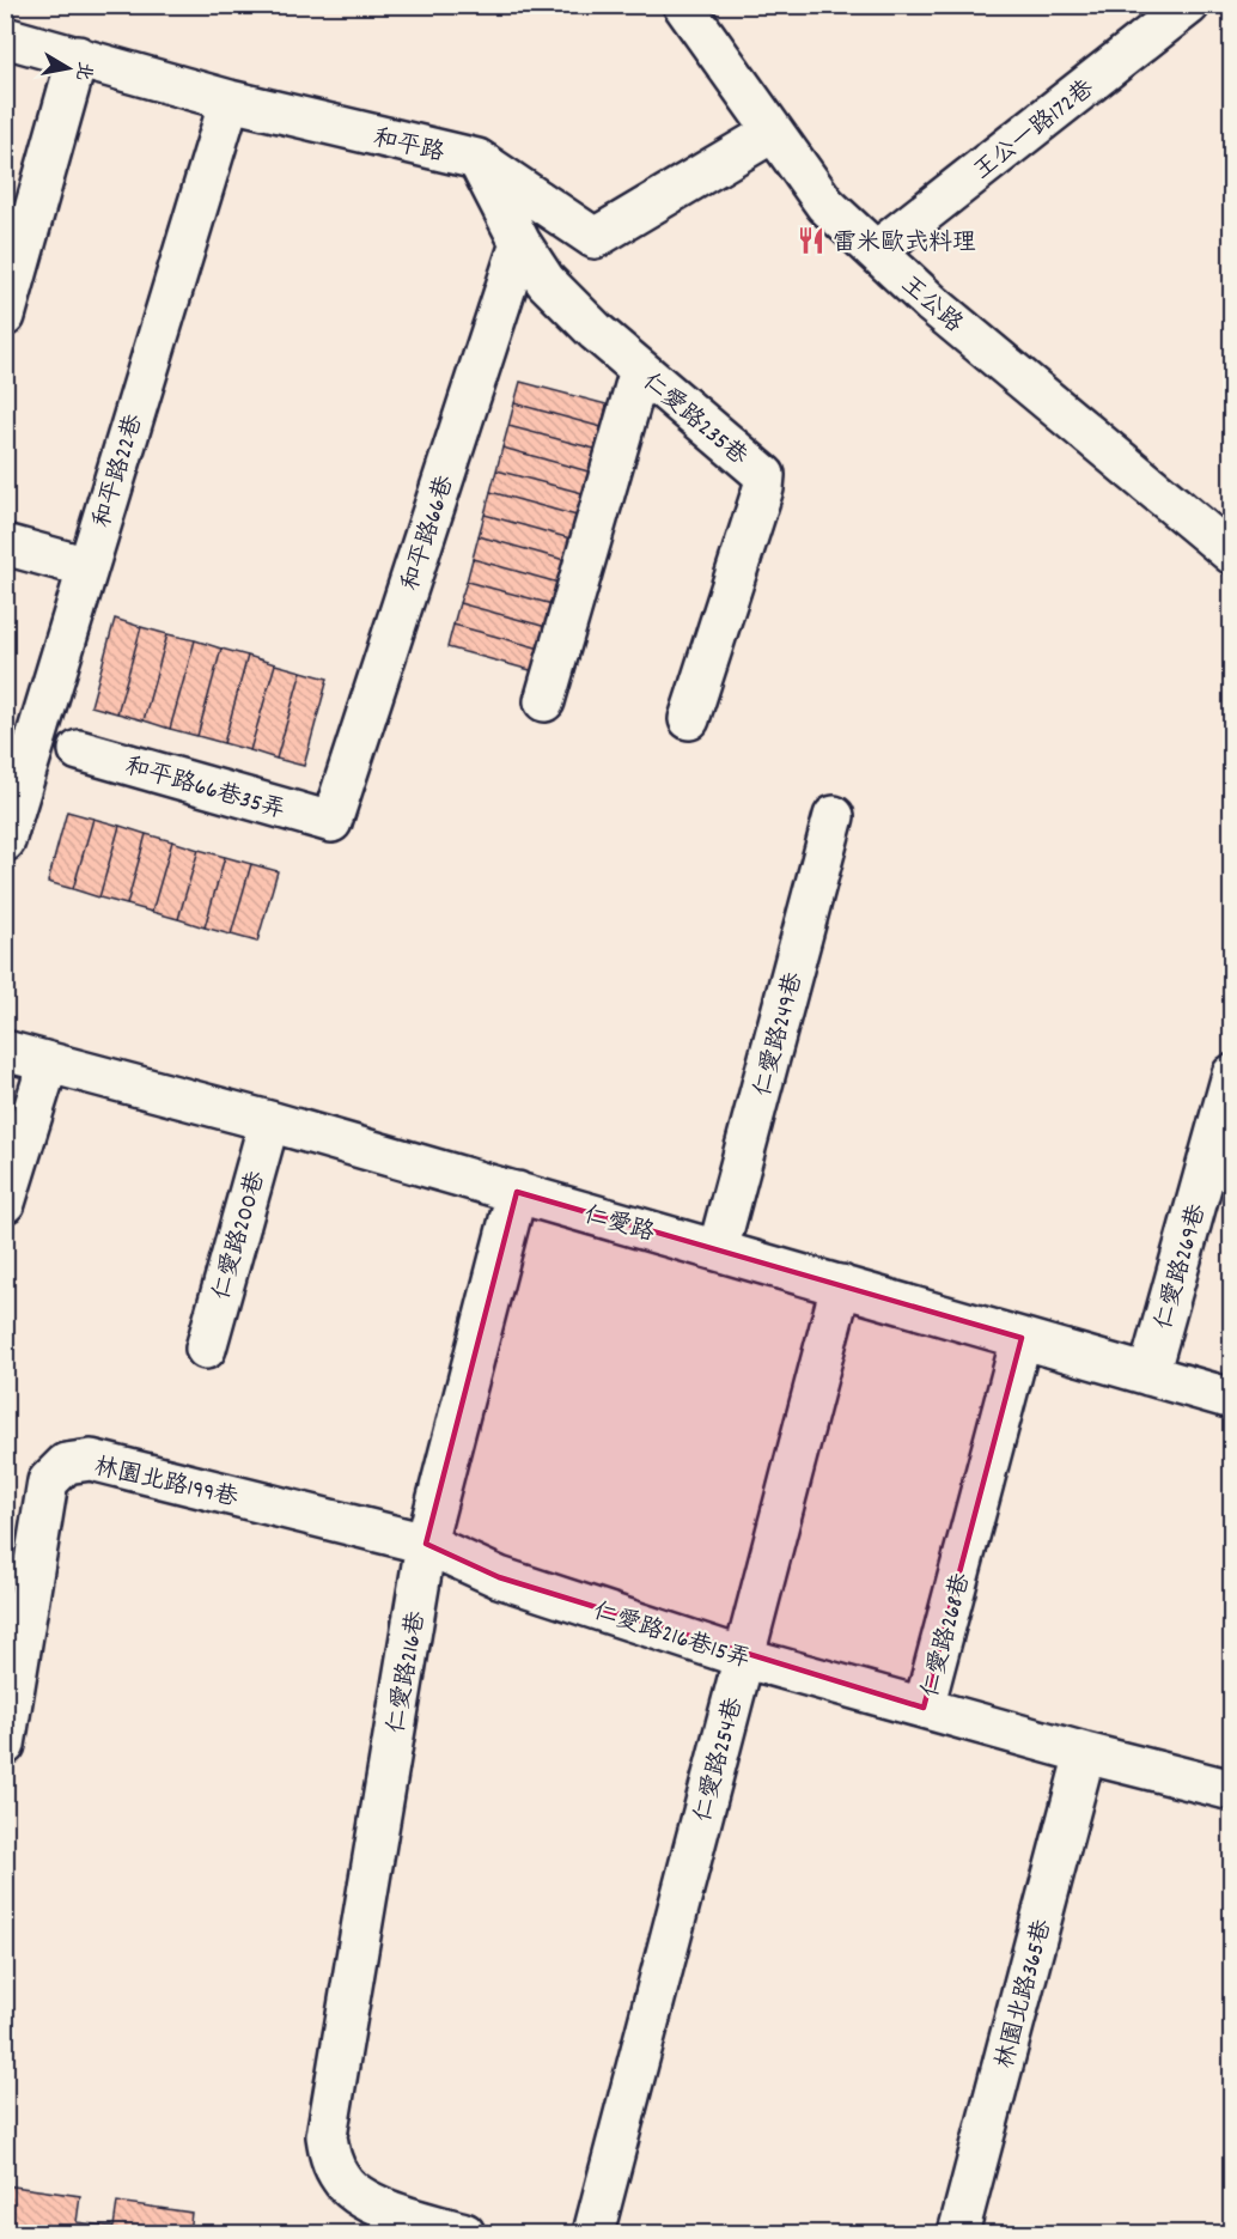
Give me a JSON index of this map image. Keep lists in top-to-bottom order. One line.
{"streets":{"street":["王公一路172巷","和平路","王公路","仁愛路235巷","和平路22巷","和平路66巷","和平路66巷35弄","仁愛路249巷","仁愛路","仁愛路200巷","仁愛路269巷","林園北路199巷","仁愛路216巷15弄","仁愛路268巷","仁愛路216巷","仁愛路254巷","林園北路365巷"]},"crossings":[["王公一路172巷","王公路"],["和平路","王公路"],["和平路","仁愛路235巷"],["和平路","和平路22巷"],["仁愛路235巷","和平路66巷"],["和平路66巷","和平路66巷35弄"],["仁愛路249巷","仁愛路"],["仁愛路","仁愛路200巷"],["仁愛路","仁愛路269巷"],["仁愛路","仁愛路268巷"],["仁愛路","仁愛路216巷"],["仁愛路","仁愛路254巷"],["林園北路199巷","仁愛路216巷15弄"],["林園北路199巷","仁愛路216巷"],["仁愛路216巷15弄","仁愛路268巷"],["仁愛路216巷15弄","仁愛路216巷"],["仁愛路216巷15弄","仁愛路254巷"],["仁愛路268巷","林園北路365巷"]],"places":{"restaurant":["雷米歐式料理"]},"north":"right"}
